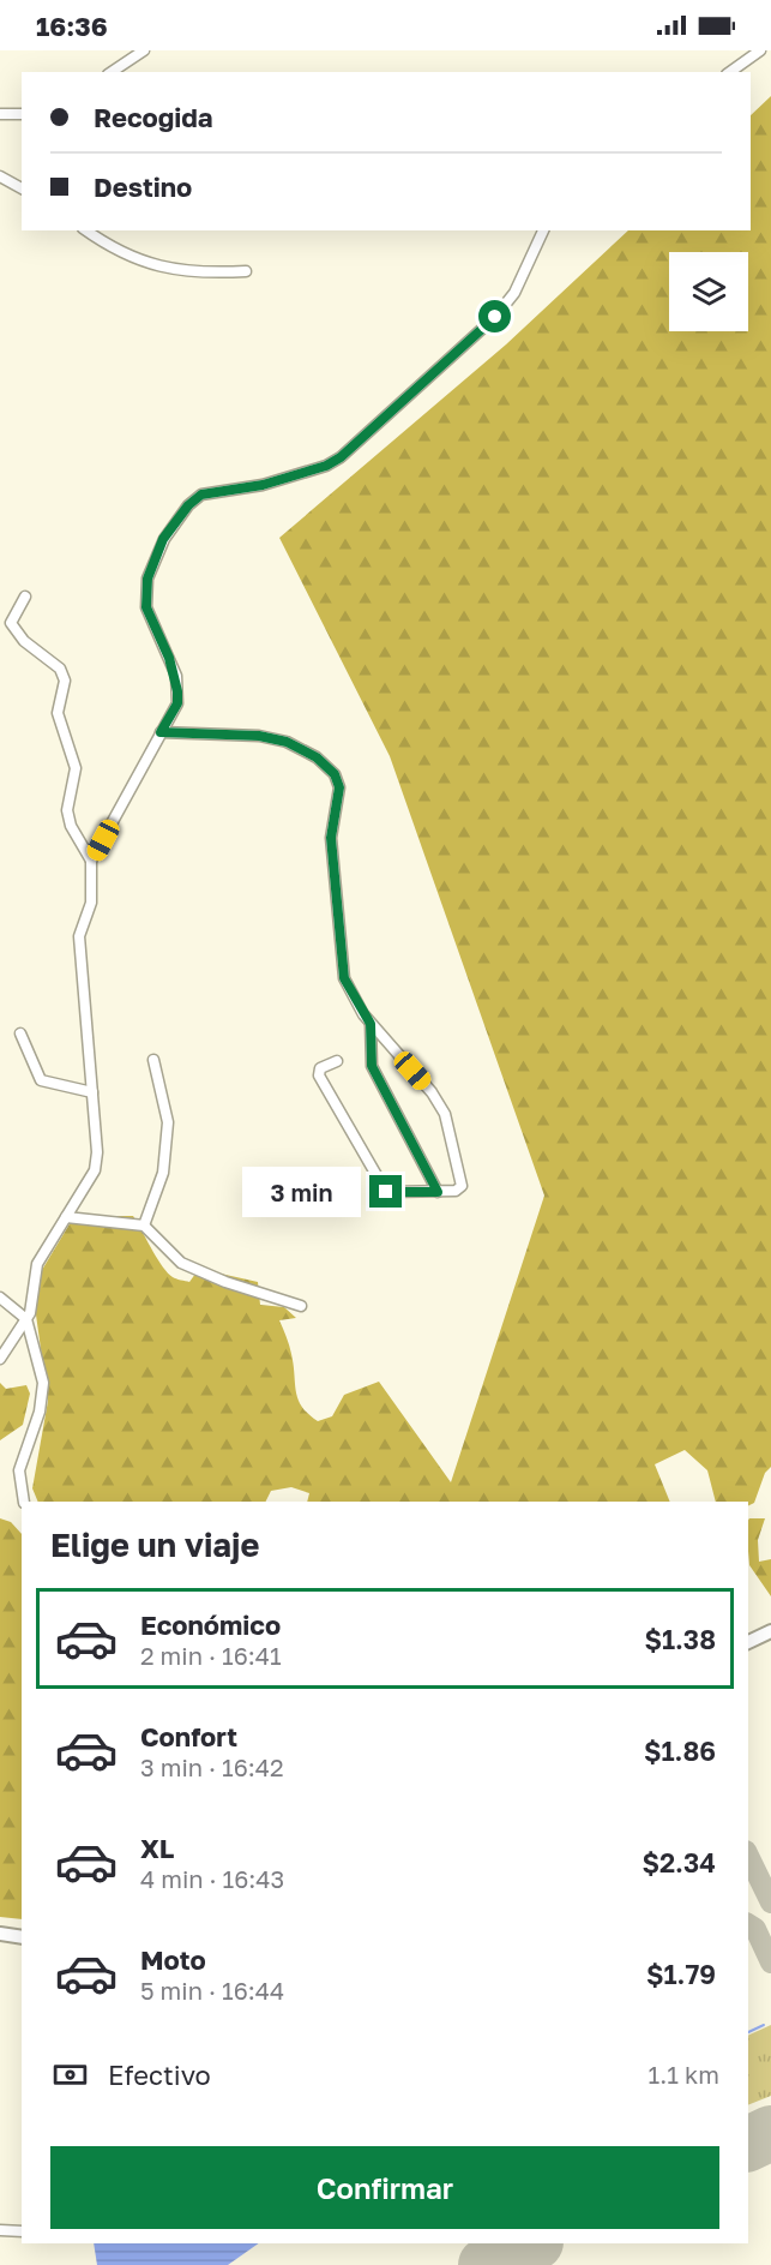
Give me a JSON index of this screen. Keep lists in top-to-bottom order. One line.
{"page":{"status":"16:36","banner":["Recogida","Destino"],"bubble":"3 min","heading":"Elige un viaje","list":[{"name":"Económico","note":"2 min · 16:41","value":"$1.38"},{"name":"Confort","note":"3 min · 16:42","value":"$1.86"},{"name":"XL","note":"4 min · 16:43","value":"$2.34"},{"name":"Moto","note":"5 min · 16:44","value":"$1.79"}],"pay":["Efectivo","1.1 km"],"buttons":"Confirmar"}}
